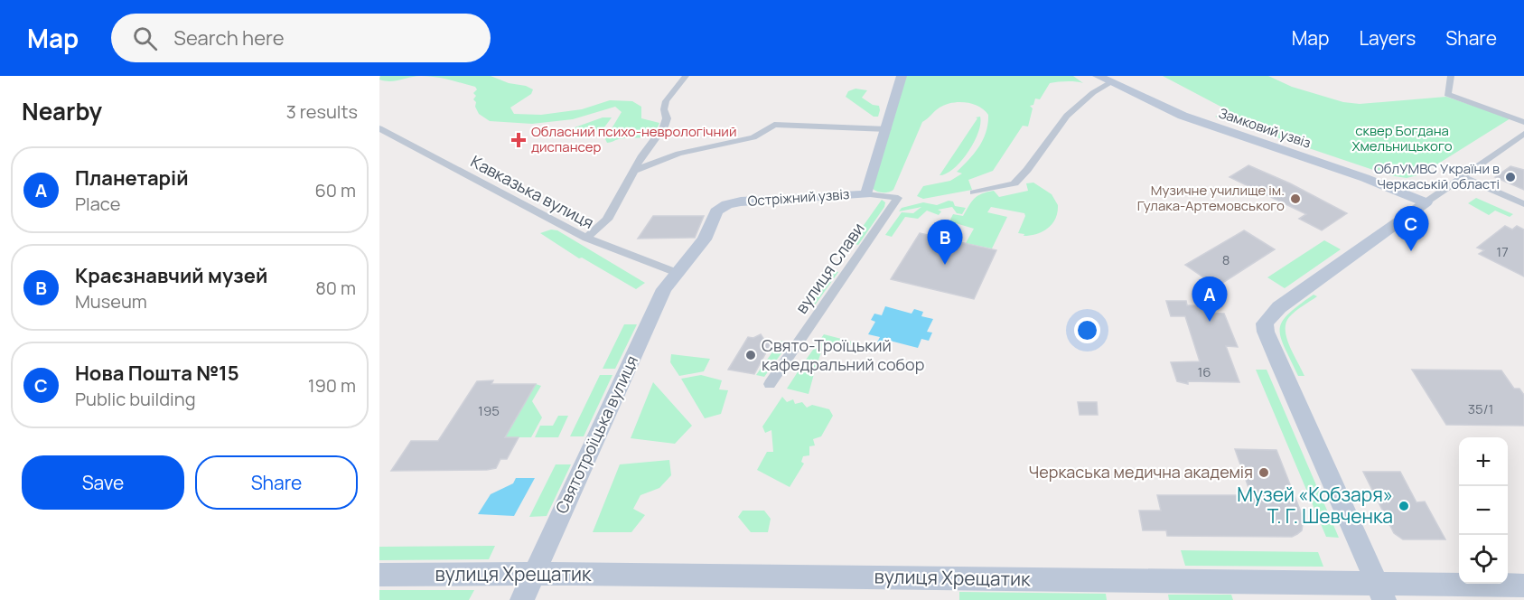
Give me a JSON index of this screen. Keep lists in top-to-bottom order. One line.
{"streets":{"main road":["Замковий узвіз","Остріжний узвіз","Святотроїцька вулиця","вулиця Хрещатик"],"street":["Кавказька вулиця","вулиця Слави"]},"crossings":[["Кавказька вулиця","Остріжний узвіз"],["Кавказька вулиця","Святотроїцька вулиця"],["Остріжний узвіз","вулиця Слави"],["Остріжний узвіз","Святотроїцька вулиця"],["Святотроїцька вулиця","вулиця Хрещатик"]],"parks":["сквер Богдана Хмельницького"],"places":{"health":["Обласний психо-неврологічний диспансер"],"other":["ОблУМВС України в Черкаській області","Музичне училище ім. Гулака-Артемовського","Свято-Троїцький кафедральний собор","Черкаська медична академія","Музей «Кобзаря» Т. Г. Шевченка"]},"house_numbers":["17","8","16","35/1","195"],"page":{"header":"Map","search":"Search here","nav":["Map","Layers","Share"],"heading":["Nearby","3 results"],"list":[{"mark":"A","name":"Планетарій","note":"Place","value":"60 m"},{"mark":"B","name":"Краєзнавчий музей","note":"Museum","value":"80 m"},{"mark":"C","name":"Нова Пошта №15","note":"Public building","value":"190 m"}],"pins":["C","B","A"],"map_buttons":["+","−"],"buttons":["Save","Share"]}}
